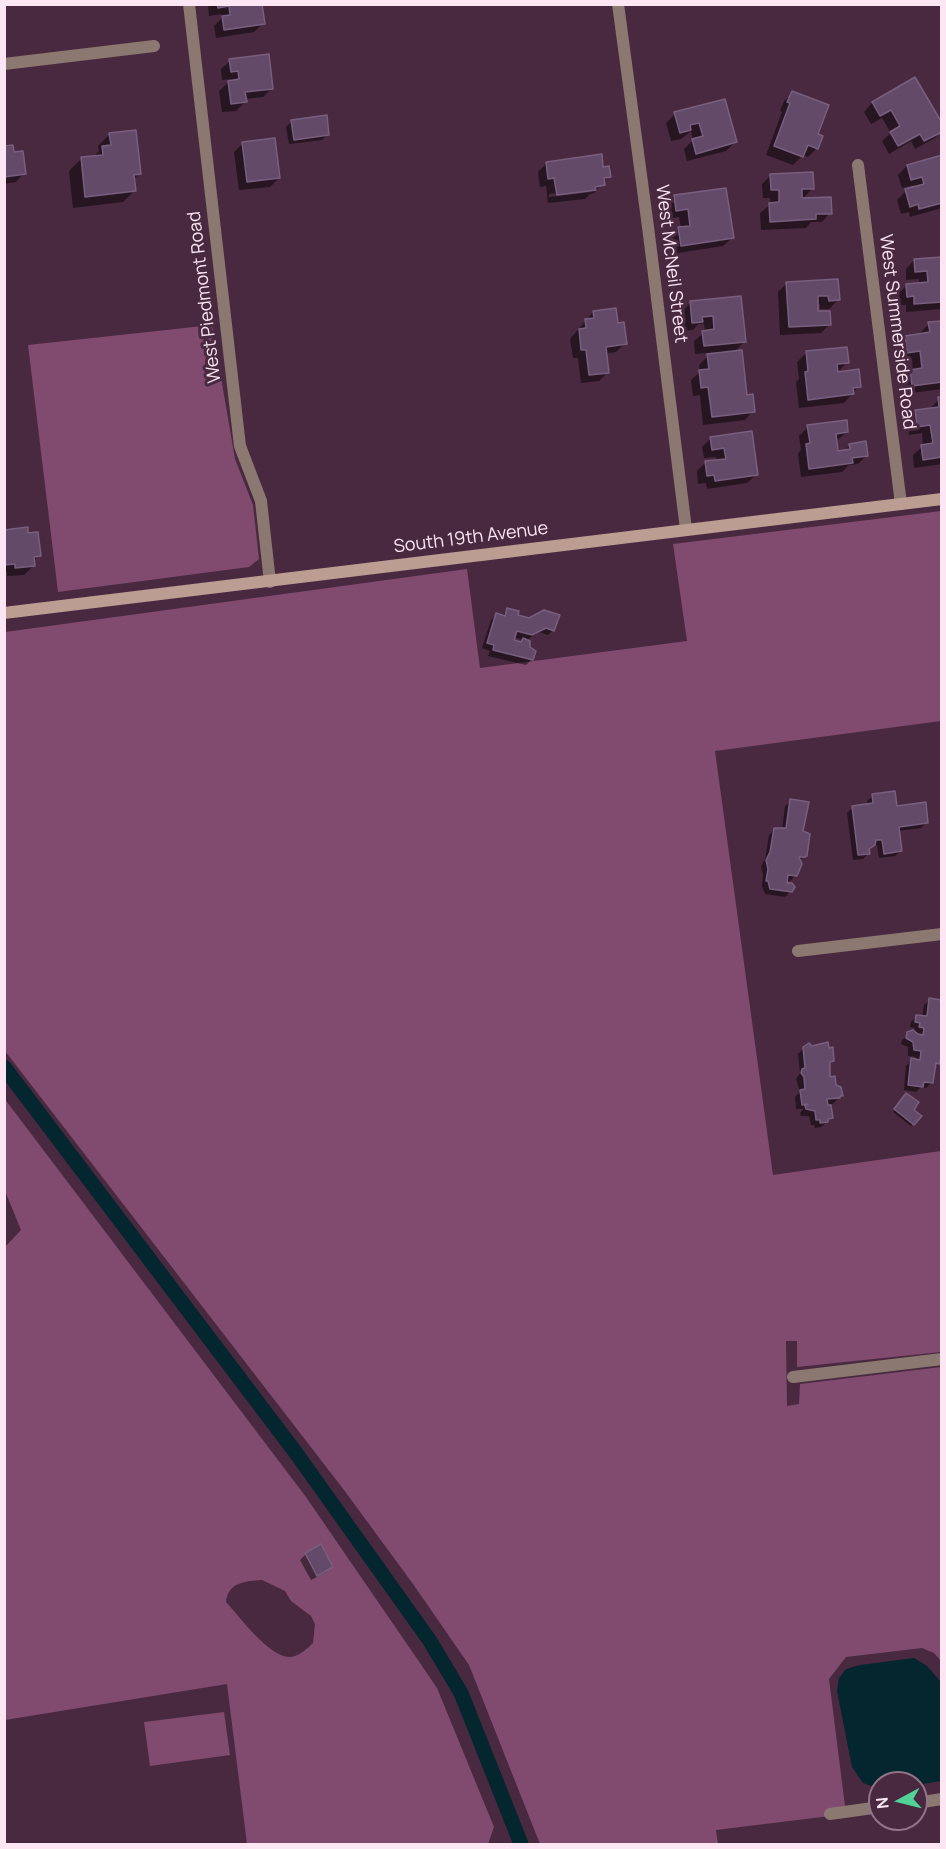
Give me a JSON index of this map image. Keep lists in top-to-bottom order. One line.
{"streets":{"street":["West McNeil Street","West Piedmont Road","West Summerside Road","South 19th Avenue"]},"crossings":[["West McNeil Street","South 19th Avenue"],["West Piedmont Road","South 19th Avenue"],["West Summerside Road","South 19th Avenue"]],"north":"left"}
